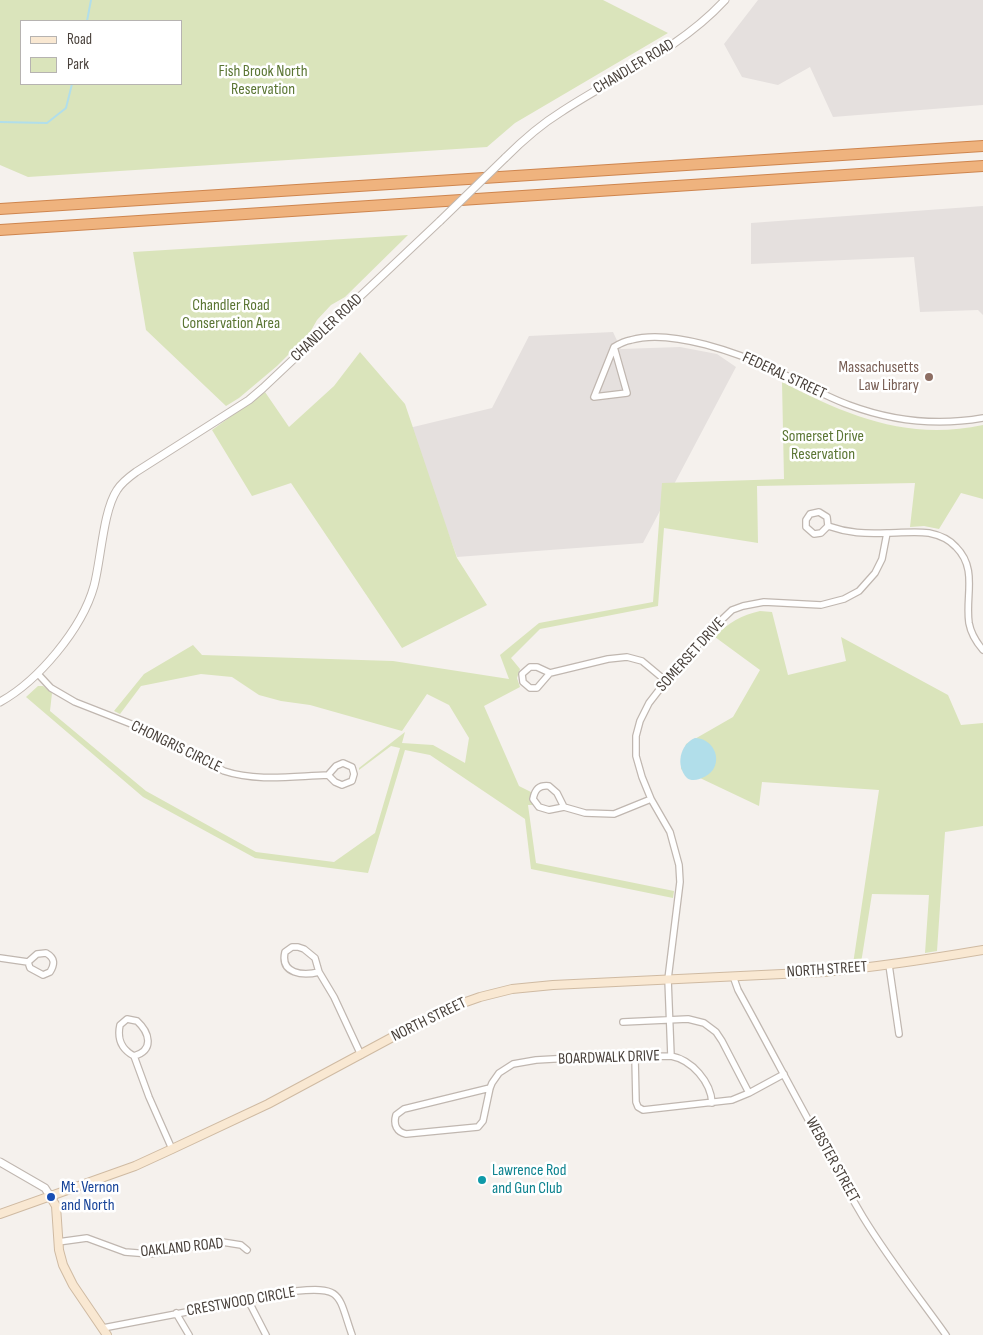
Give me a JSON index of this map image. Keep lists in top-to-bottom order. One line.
{"streets":{"main road":["NORTH STREET"],"street":["CHANDLER ROAD","FEDERAL STREET","SOMERSET DRIVE","CHONGRIS CIRCLE","BOARDWALK DRIVE","WEBSTER STREET","OAKLAND ROAD","CRESTWOOD CIRCLE"]},"crossings":[["CHANDLER ROAD","CHONGRIS CIRCLE"],["SOMERSET DRIVE","NORTH STREET"],["SOMERSET DRIVE","BOARDWALK DRIVE"],["NORTH STREET","WEBSTER STREET"]],"parks":["Fish Brook North Reservation","Chandler Road Conservation Area","Somerset Drive Reservation"],"places":["Massachusetts Law Library","Lawrence Rod and Gun Club","Mt. Vernon and North"],"legend":["Road","Park"]}
